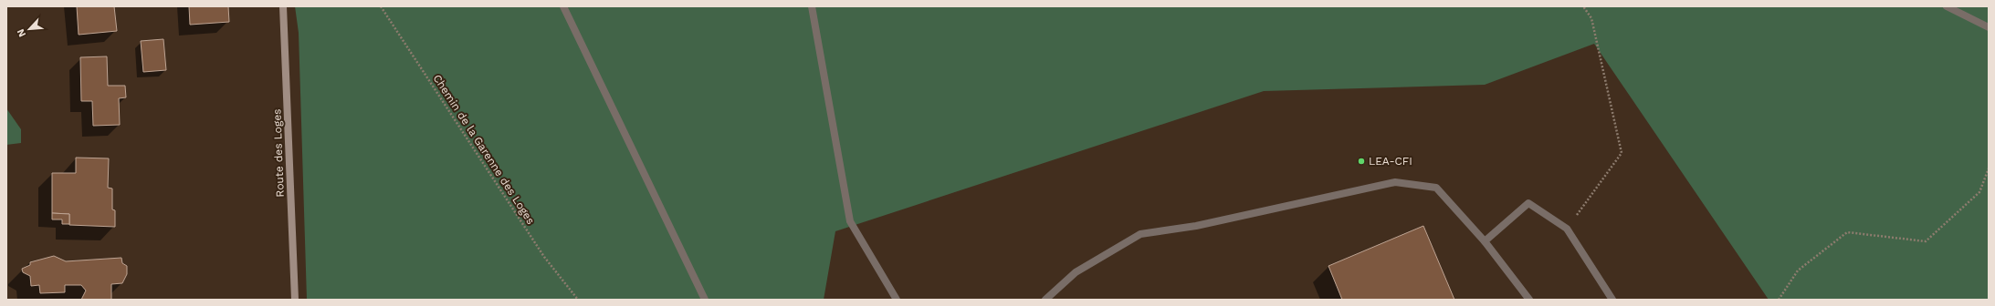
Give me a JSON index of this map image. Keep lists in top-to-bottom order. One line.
{"streets":{"street":["Route des Loges"],"path":["Chemin de la Garenne des Loges"]},"places":["LEA-CFI"],"north":"bottom left"}
